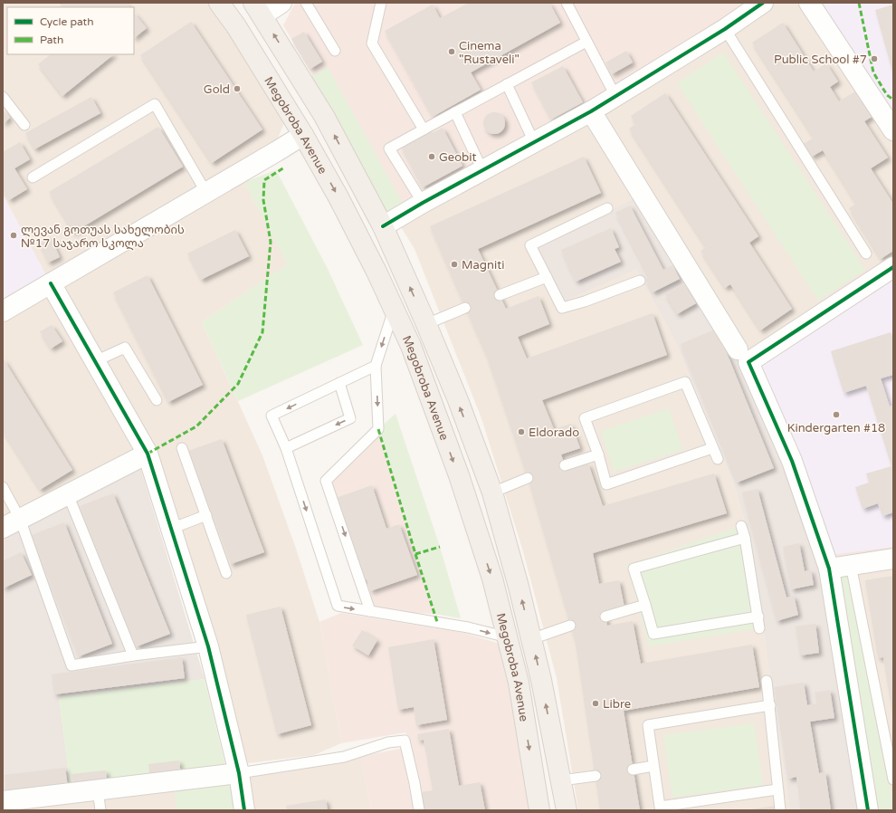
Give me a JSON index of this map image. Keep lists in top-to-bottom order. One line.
{"streets":{"main road":["Megobroba Avenue"]},"places":["Cinema \"Rustaveli\"","Public School #7","Gold","Geobit","ლევან გოთუას სახელობის №17 საჯარო სკოლა","Magniti","Kindergarten #18","Eldorado","Libre"],"legend":["Cycle path","Path"]}
